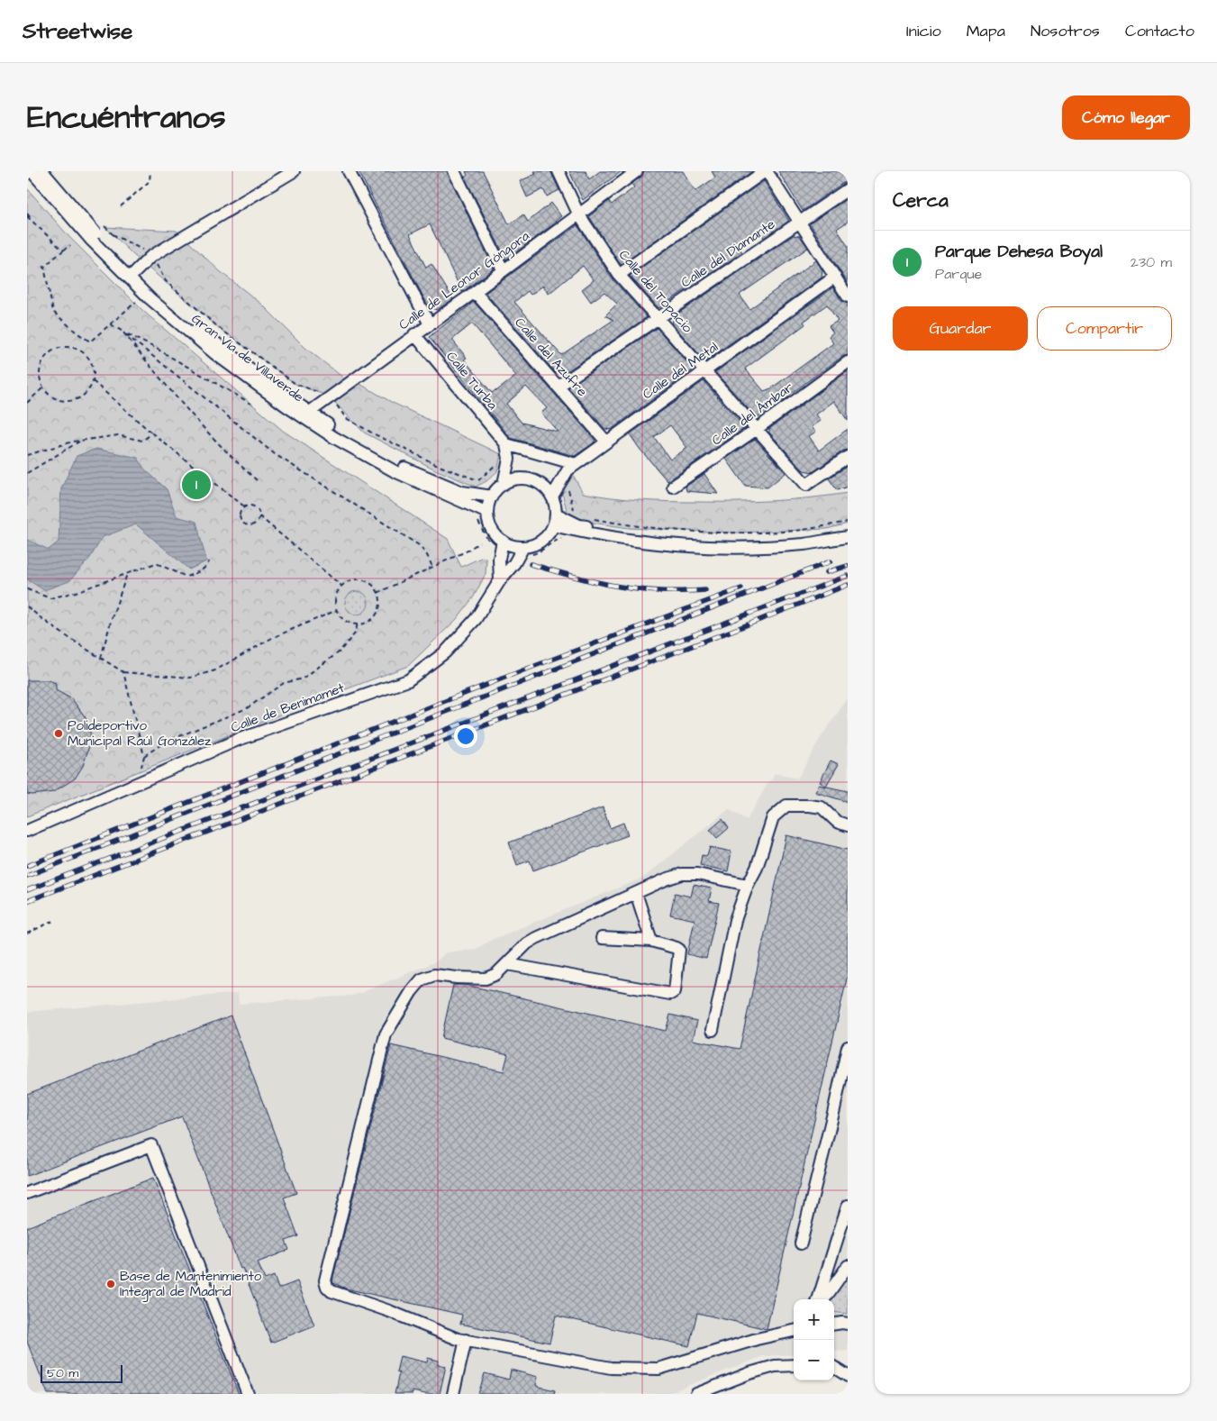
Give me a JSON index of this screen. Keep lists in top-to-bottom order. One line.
{"streets":{"street":["Calle del Diamante","Calle de Leonor Góngora","Calle del Topacio","Calle del Azufre","Gran Vía de Villaverde","Calle del Metal","Calle Turba","Calle del Ámbar","Calle de Benimamet"]},"crossings":[["Calle del Diamante","Calle del Topacio"],["Calle del Diamante","Calle del Azufre"],["Calle de Leonor Góngora","Calle del Topacio"],["Calle de Leonor Góngora","Calle del Azufre"],["Calle de Leonor Góngora","Gran Vía de Villaverde"],["Calle de Leonor Góngora","Calle Turba"],["Calle del Topacio","Calle del Metal"],["Calle del Topacio","Calle del Ámbar"],["Calle del Azufre","Calle del Metal"],["Gran Vía de Villaverde","Calle del Metal"],["Gran Vía de Villaverde","Calle de Benimamet"],["Calle del Metal","Calle de Benimamet"]],"places":["Polideportivo Municipal Raúl González","Base de Mantenimiento Integral de Madrid"],"scale_bar":"50 m","page":{"header":"Streetwise","nav":["Inicio","Mapa","Nosotros","Contacto"],"title":"Encuéntranos","buttons":["Cómo llegar",["Guardar","Compartir"]],"heading":"Cerca","list":[{"mark":"1","name":"Parque Dehesa Boyal","note":"Parque","value":"230 m"}],"pins":"1","map_buttons":["+","−"],"scale":"50 m"}}
